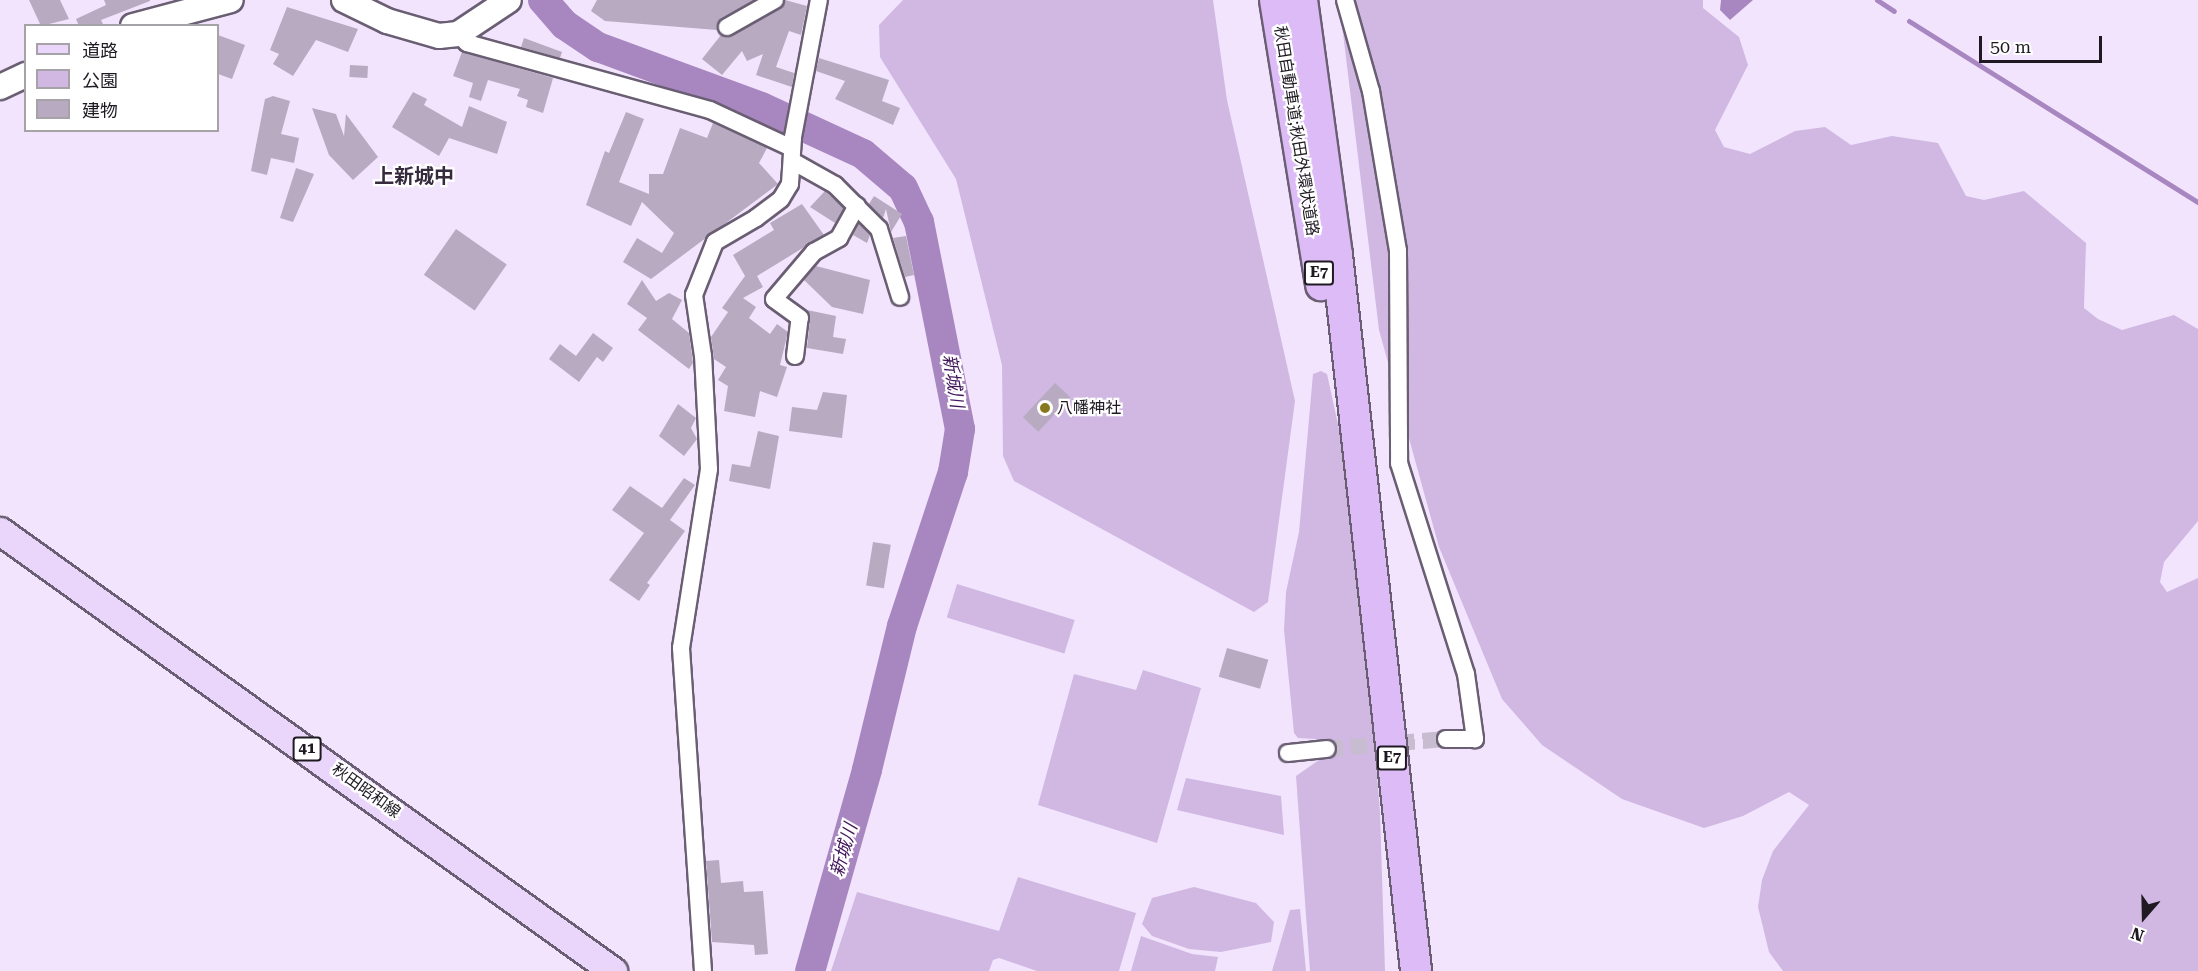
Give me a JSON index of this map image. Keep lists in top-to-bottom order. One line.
{"streets":{"highway":["秋田自動車道;秋田外環状道路","E7"],"main road":["41","秋田昭和線"]},"districts":["上新城中"],"water":["新城川"],"places":["八幡神社"],"legend":["道路","公園","建物"],"scale_bar":"50 m","north":"bottom"}
